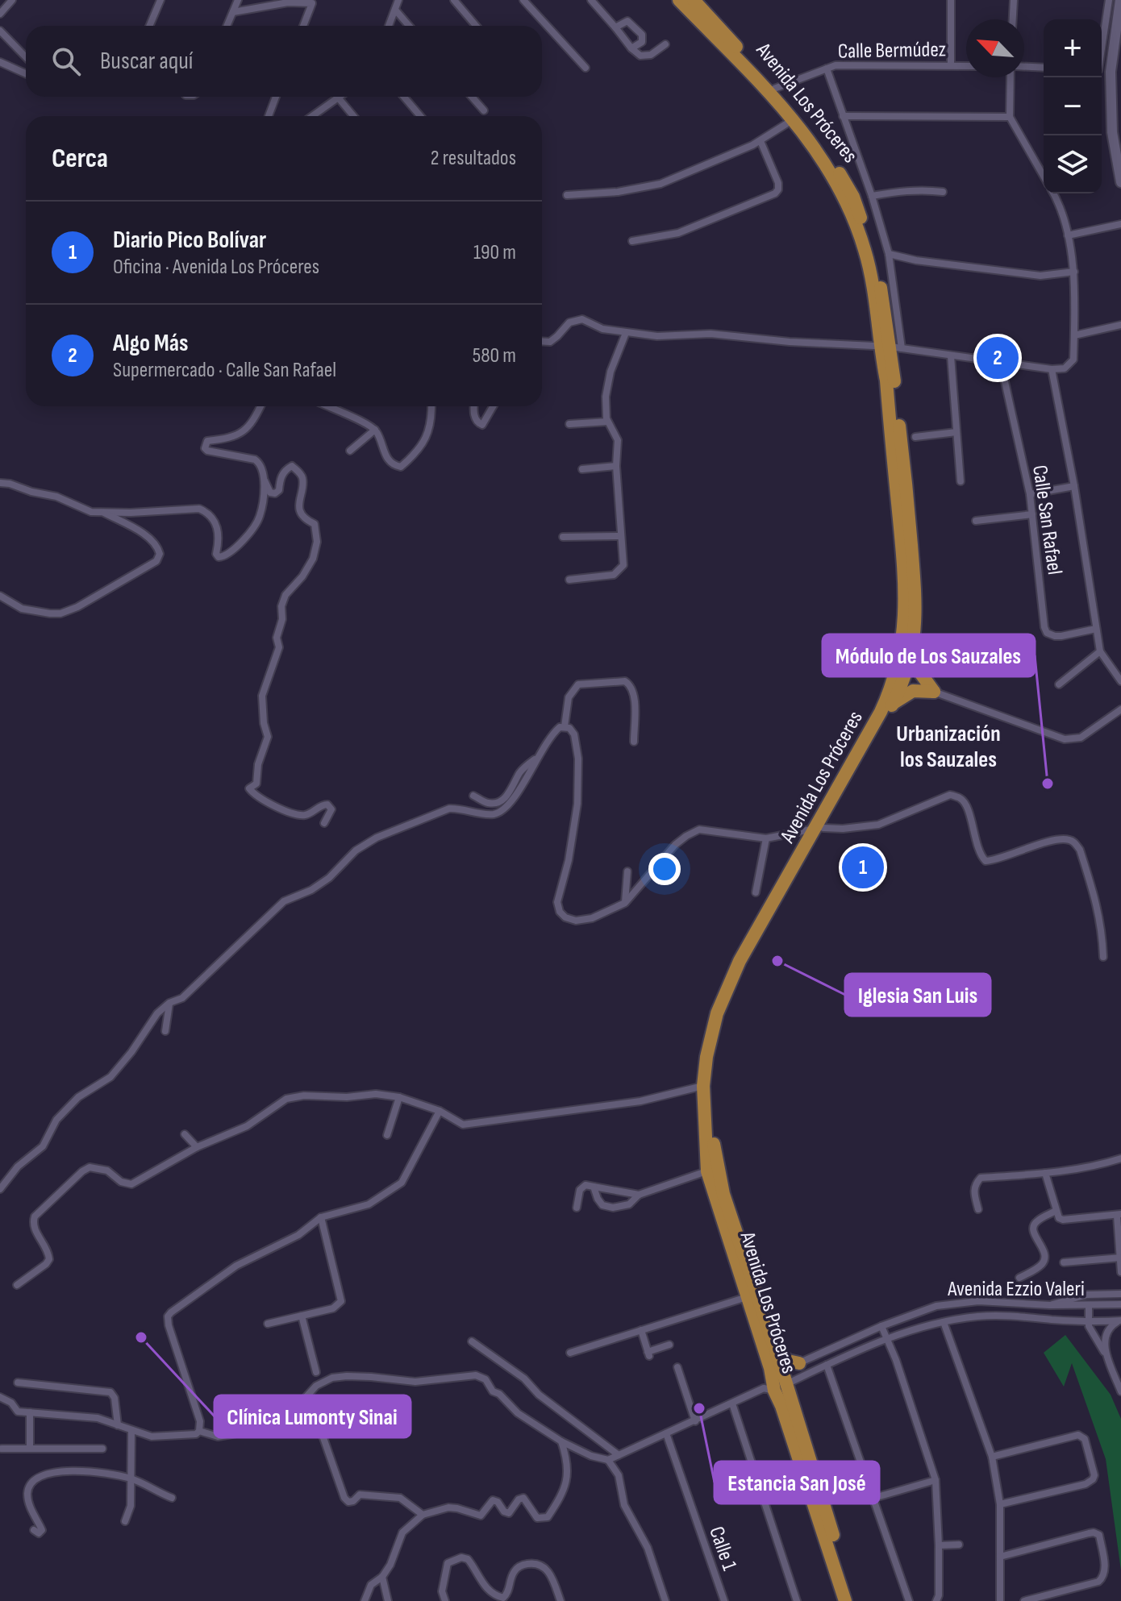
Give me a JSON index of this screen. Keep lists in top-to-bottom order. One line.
{"streets":{"highway":["Avenida Los Próceres"],"street":["Calle Bermúdez","Calle San Rafael","Avenida Ezzio Valeri","Calle 1"]},"crossings":[["Calle Bermúdez","Avenida Los Próceres"],["Avenida Los Próceres","Avenida Ezzio Valeri"],["Avenida Ezzio Valeri","Calle 1"]],"districts":["Urbanización los Sauzales"],"places":["Módulo de Los Sauzales","Iglesia San Luis","Clínica Lumonty Sinai","Estancia San José"],"north":"top left","page":{"map_buttons":["+","−"],"search":"Buscar aquí","heading":["Cerca","2 resultados"],"list":[{"mark":"1","name":"Diario Pico Bolívar","note":"Oficina · Avenida Los Próceres","value":"190 m"},{"mark":"2","name":"Algo Más","note":"Supermercado · Calle San Rafael","value":"580 m"}],"pins":["2","1"]}}
